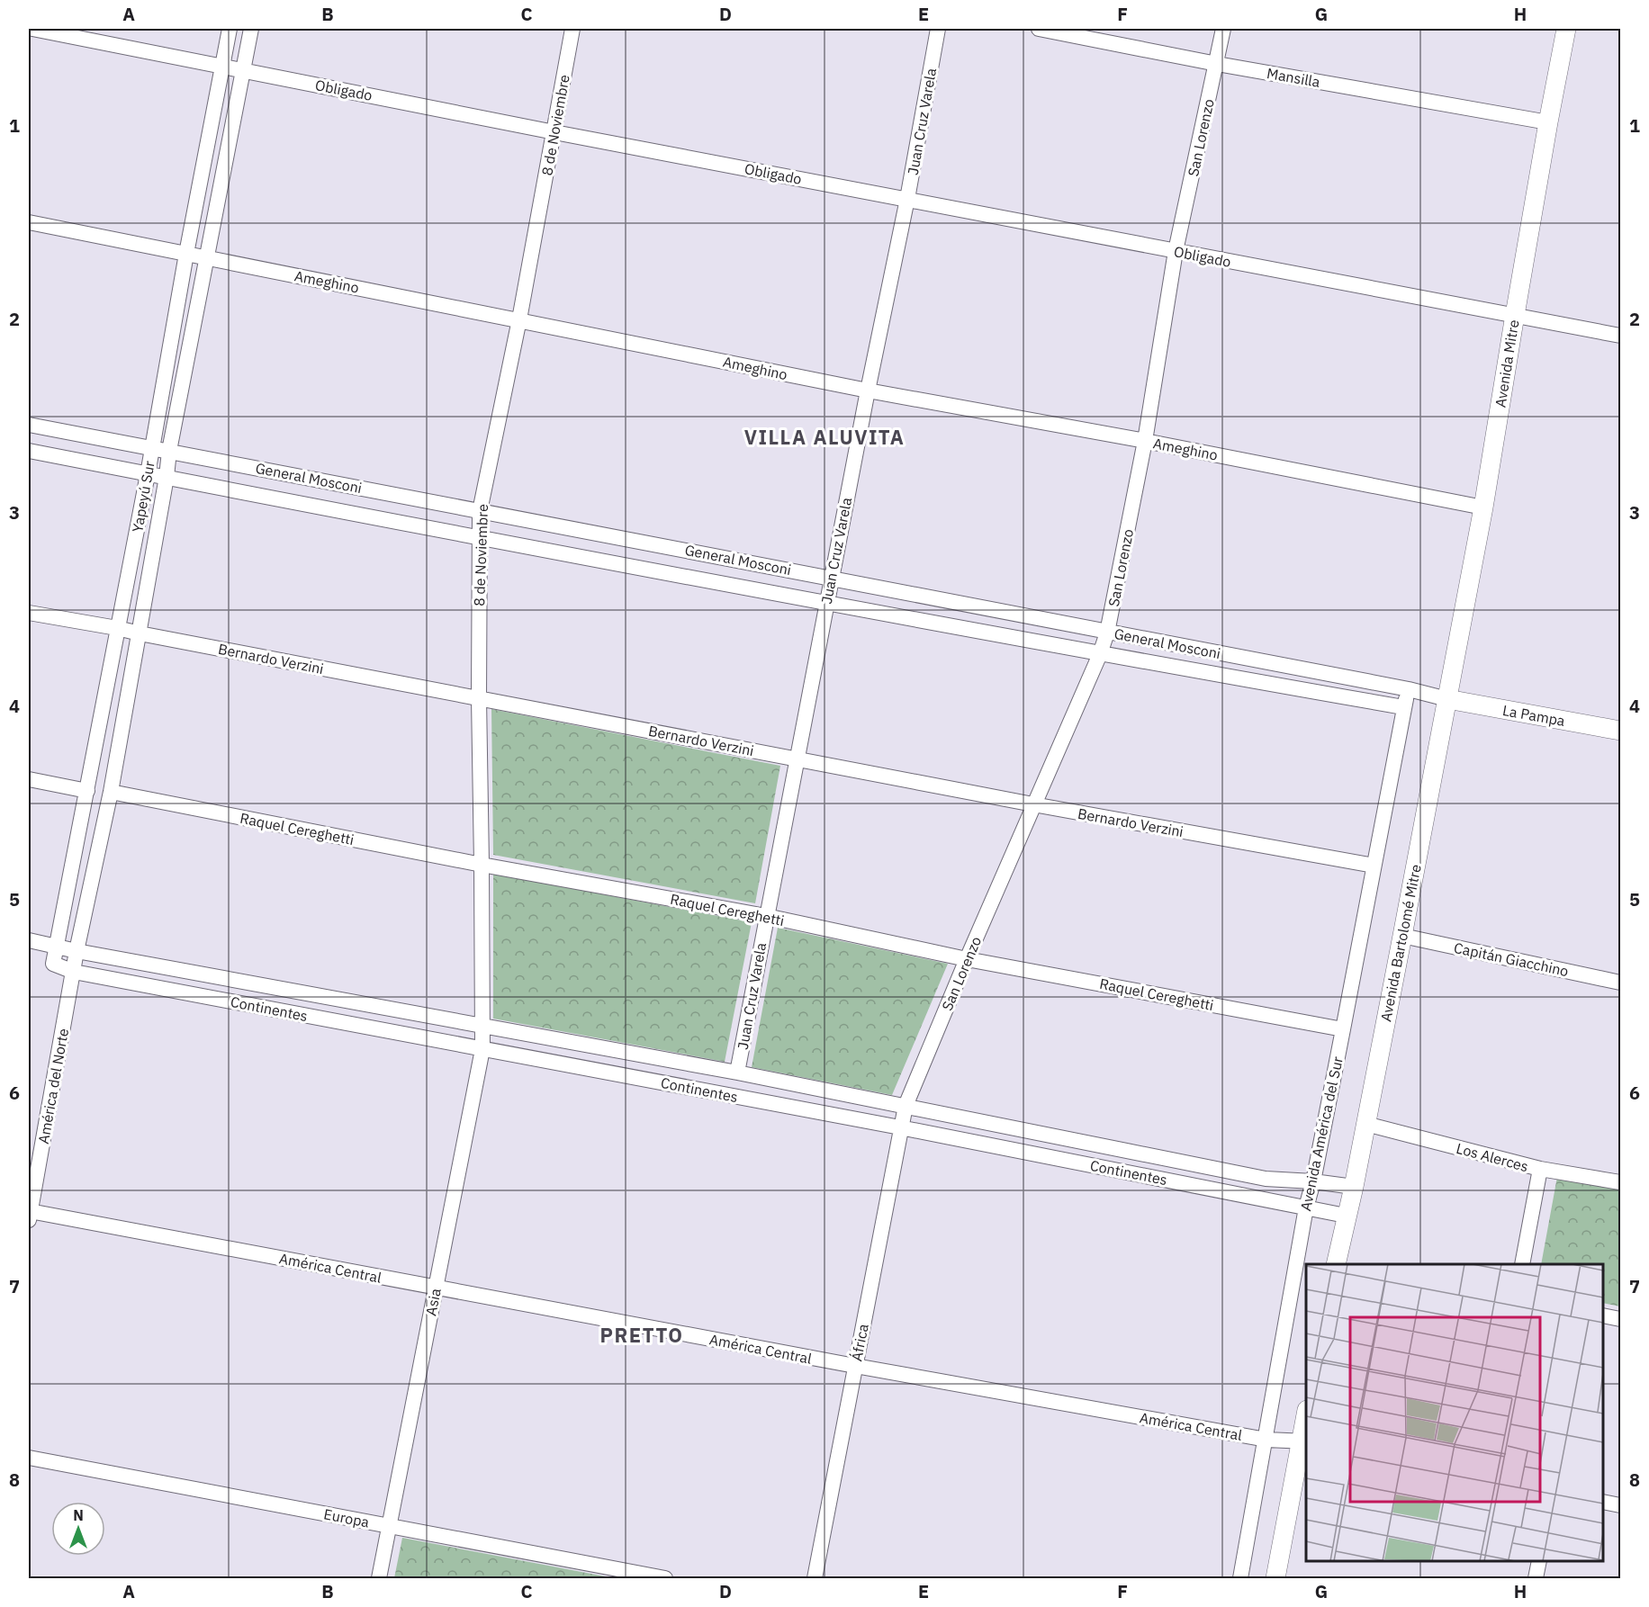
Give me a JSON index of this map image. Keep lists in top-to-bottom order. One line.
{"streets":{"street":["Mansilla","Obligado","Juan Cruz Varela","8 de Noviembre","San Lorenzo","Ameghino","Avenida Mitre","General Mosconi","Yapeyú Sur","Bernardo Verzini","La Pampa","Raquel Cereghetti","Avenida Bartolomé Mitre","Capitán Giacchino","Continentes","América del Norte","Avenida América del Sur","Los Alerces","América Central","Asia","África","Europa"]},"crossings":[["Mansilla","San Lorenzo"],["Mansilla","Avenida Mitre"],["Obligado","Juan Cruz Varela"],["Obligado","8 de Noviembre"],["Obligado","San Lorenzo"],["Obligado","Avenida Mitre"],["Obligado","Yapeyú Sur"],["Juan Cruz Varela","Ameghino"],["Juan Cruz Varela","General Mosconi"],["Juan Cruz Varela","Bernardo Verzini"],["Juan Cruz Varela","Raquel Cereghetti"],["Juan Cruz Varela","Continentes"],["8 de Noviembre","Ameghino"],["8 de Noviembre","General Mosconi"],["8 de Noviembre","Bernardo Verzini"],["8 de Noviembre","Raquel Cereghetti"],["8 de Noviembre","Continentes"],["8 de Noviembre","Asia"],["San Lorenzo","Ameghino"],["San Lorenzo","General Mosconi"],["San Lorenzo","Bernardo Verzini"],["San Lorenzo","Raquel Cereghetti"],["San Lorenzo","Continentes"],["San Lorenzo","África"],["Ameghino","Avenida Mitre"],["Ameghino","Yapeyú Sur"],["Avenida Mitre","General Mosconi"],["Avenida Mitre","La Pampa"],["Avenida Mitre","Avenida Bartolomé Mitre"],["General Mosconi","Yapeyú Sur"],["General Mosconi","La Pampa"],["General Mosconi","Avenida Bartolomé Mitre"],["General Mosconi","Avenida América del Sur"],["Yapeyú Sur","Bernardo Verzini"],["Yapeyú Sur","Raquel Cereghetti"],["Yapeyú Sur","Continentes"],["Yapeyú Sur","América del Norte"],["Bernardo Verzini","Avenida América del Sur"],["La Pampa","Avenida Bartolomé Mitre"],["Raquel Cereghetti","Avenida América del Sur"],["Avenida Bartolomé Mitre","Capitán Giacchino"],["Avenida Bartolomé Mitre","Continentes"],["Avenida Bartolomé Mitre","Los Alerces"],["Continentes","América del Norte"],["Continentes","Avenida América del Sur"],["Continentes","Asia"],["Continentes","África"],["América del Norte","América Central"],["Avenida América del Sur","América Central"],["América Central","Asia"],["América Central","África"],["Asia","Europa"]],"districts":["VILLA ALUVITA","PRETTO"],"north":"top","grid":{"columns":["A","B","C","D","E","F","G","H"],"rows":["1","2","3","4","5","6","7","8"]}}
